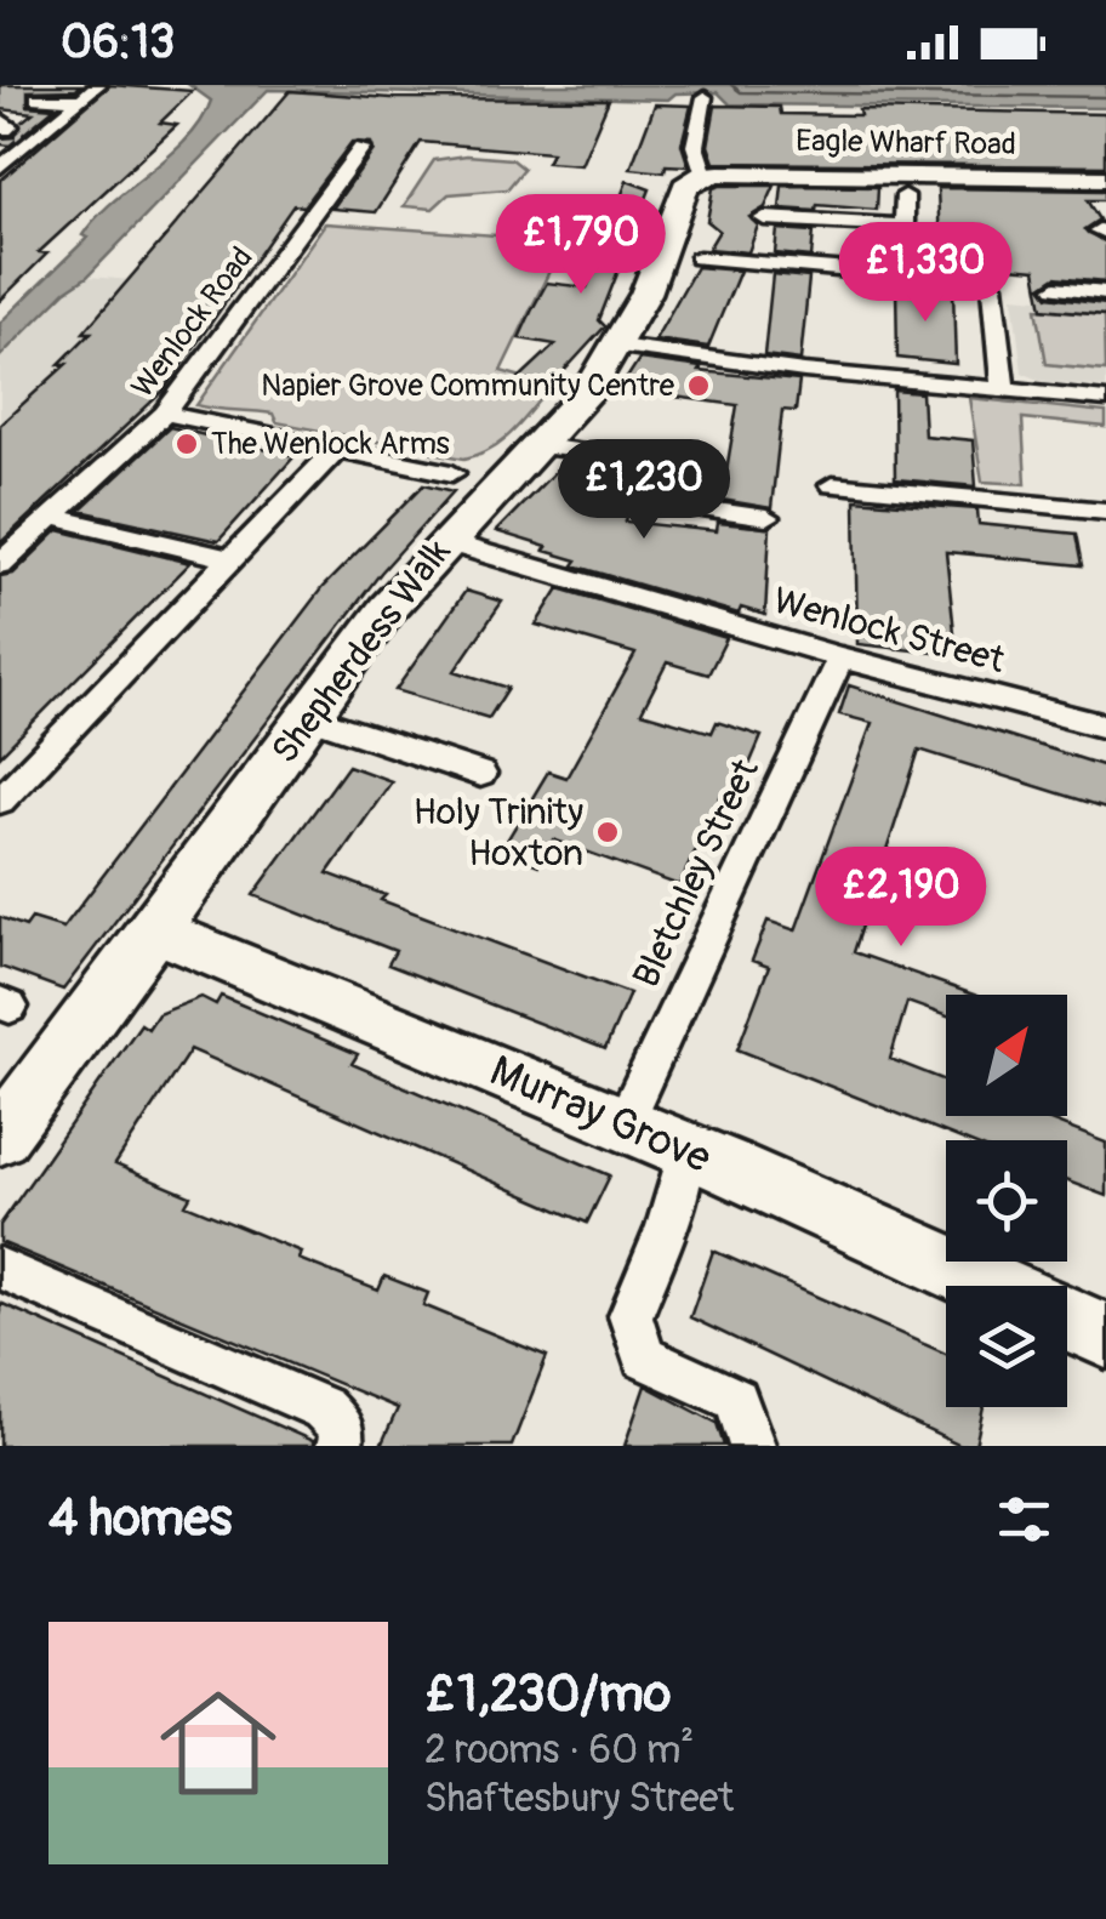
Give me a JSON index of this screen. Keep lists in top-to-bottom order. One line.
{"streets":{"main road":["Eagle Wharf Road","Shepherdess Walk","Murray Grove"],"street":["Wenlock Road","Wenlock Street","Bletchley Street"]},"crossings":[["Eagle Wharf Road","Shepherdess Walk"],["Wenlock Street","Shepherdess Walk"],["Wenlock Street","Bletchley Street"],["Shepherdess Walk","Murray Grove"],["Bletchley Street","Murray Grove"]],"places":["Napier Grove Community Centre","The Wenlock Arms","Holy Trinity Hoxton"],"north":"top right","page":{"status":"06:13","price":["£1,790","£1,330","£1,230","£2,190"],"heading":"4 homes","list":[{"name":"£1,230/mo","note":"2 rooms · 60 m² · Shaftesbury Street"}]}}
